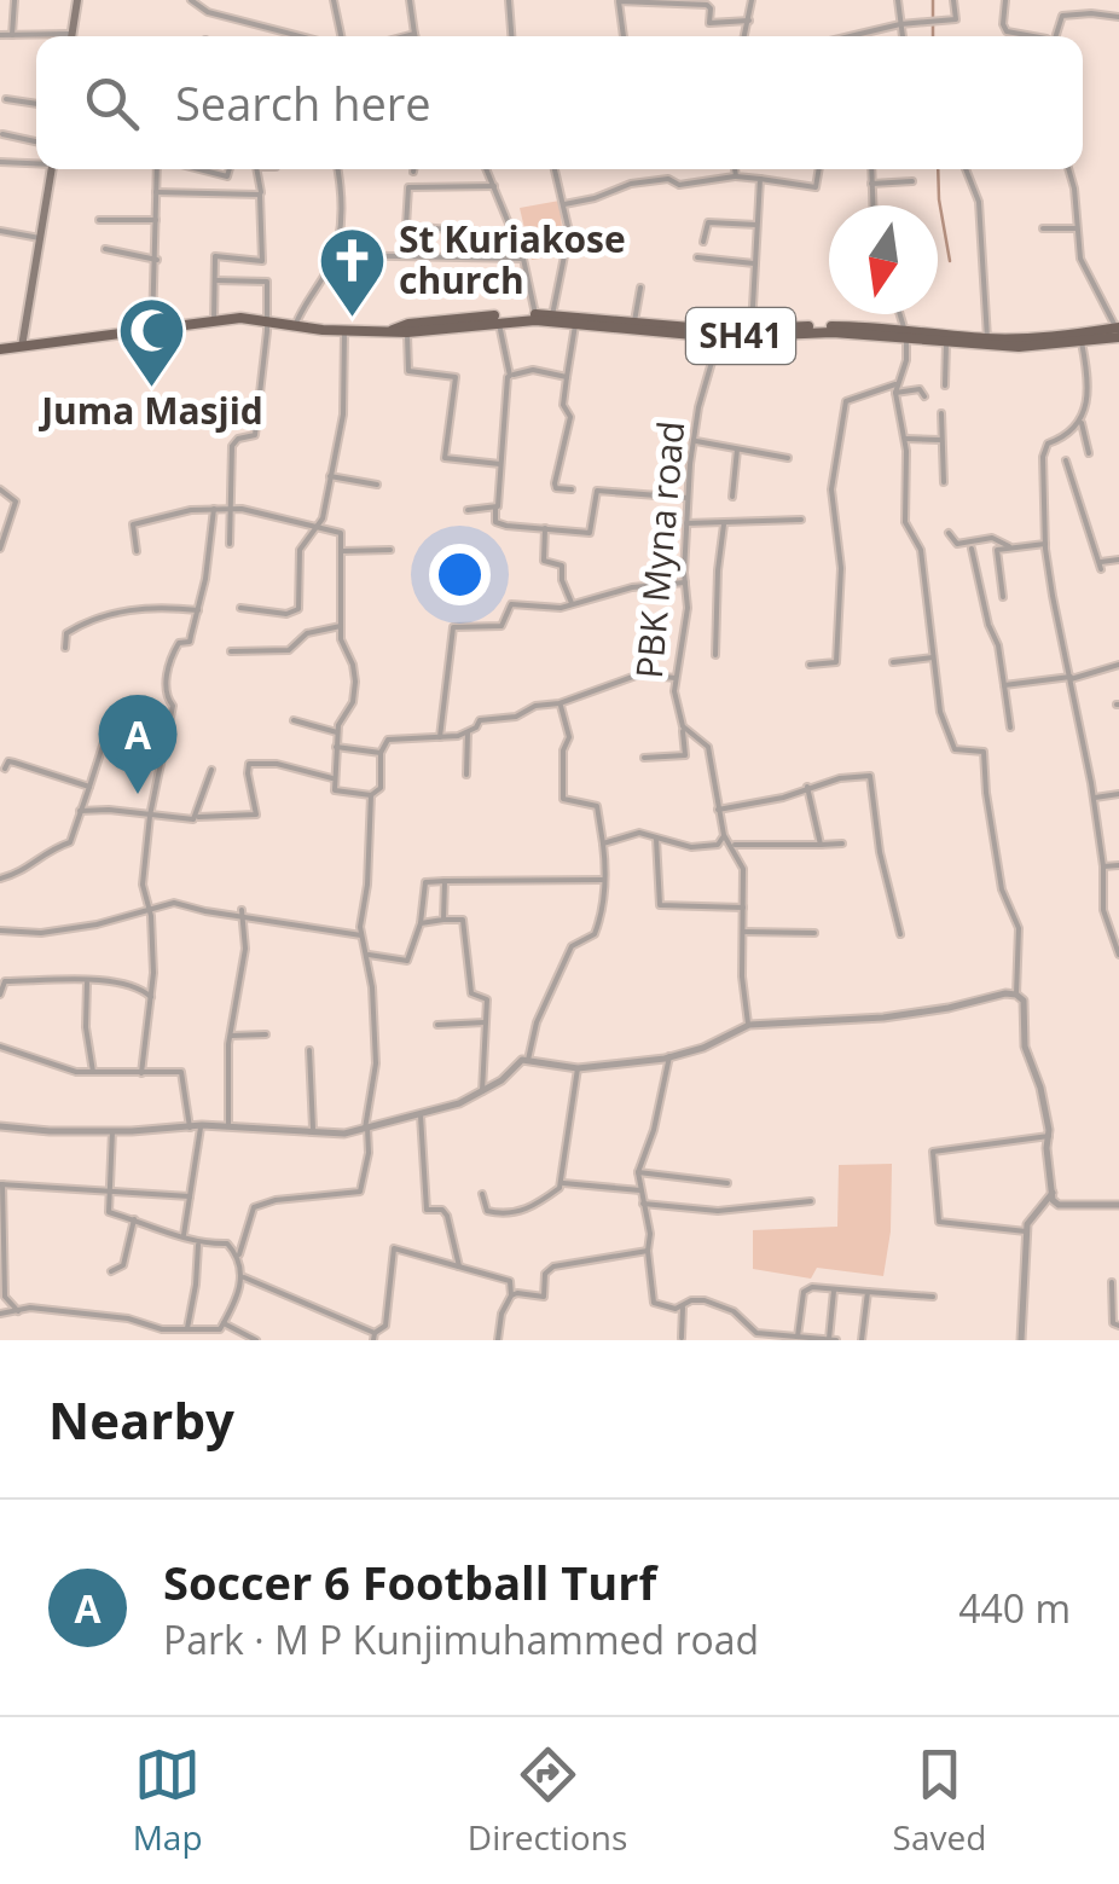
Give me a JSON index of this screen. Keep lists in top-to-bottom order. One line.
{"streets":{"main road":["SH41"],"street":["PBK Myna road"]},"crossings":[["SH41","PBK Myna road"]],"places":{"church":["St Kuriakose church"],"mosque":["Juma Masjid"]},"north":"bottom","page":{"search":"Search here","pins":"A","heading":"Nearby","list":[{"mark":"A","name":"Soccer 6 Football Turf","note":"Park · M P Kunjimuhammed road","value":"440 m"}],"nav":["Map","Directions","Saved"]}}
